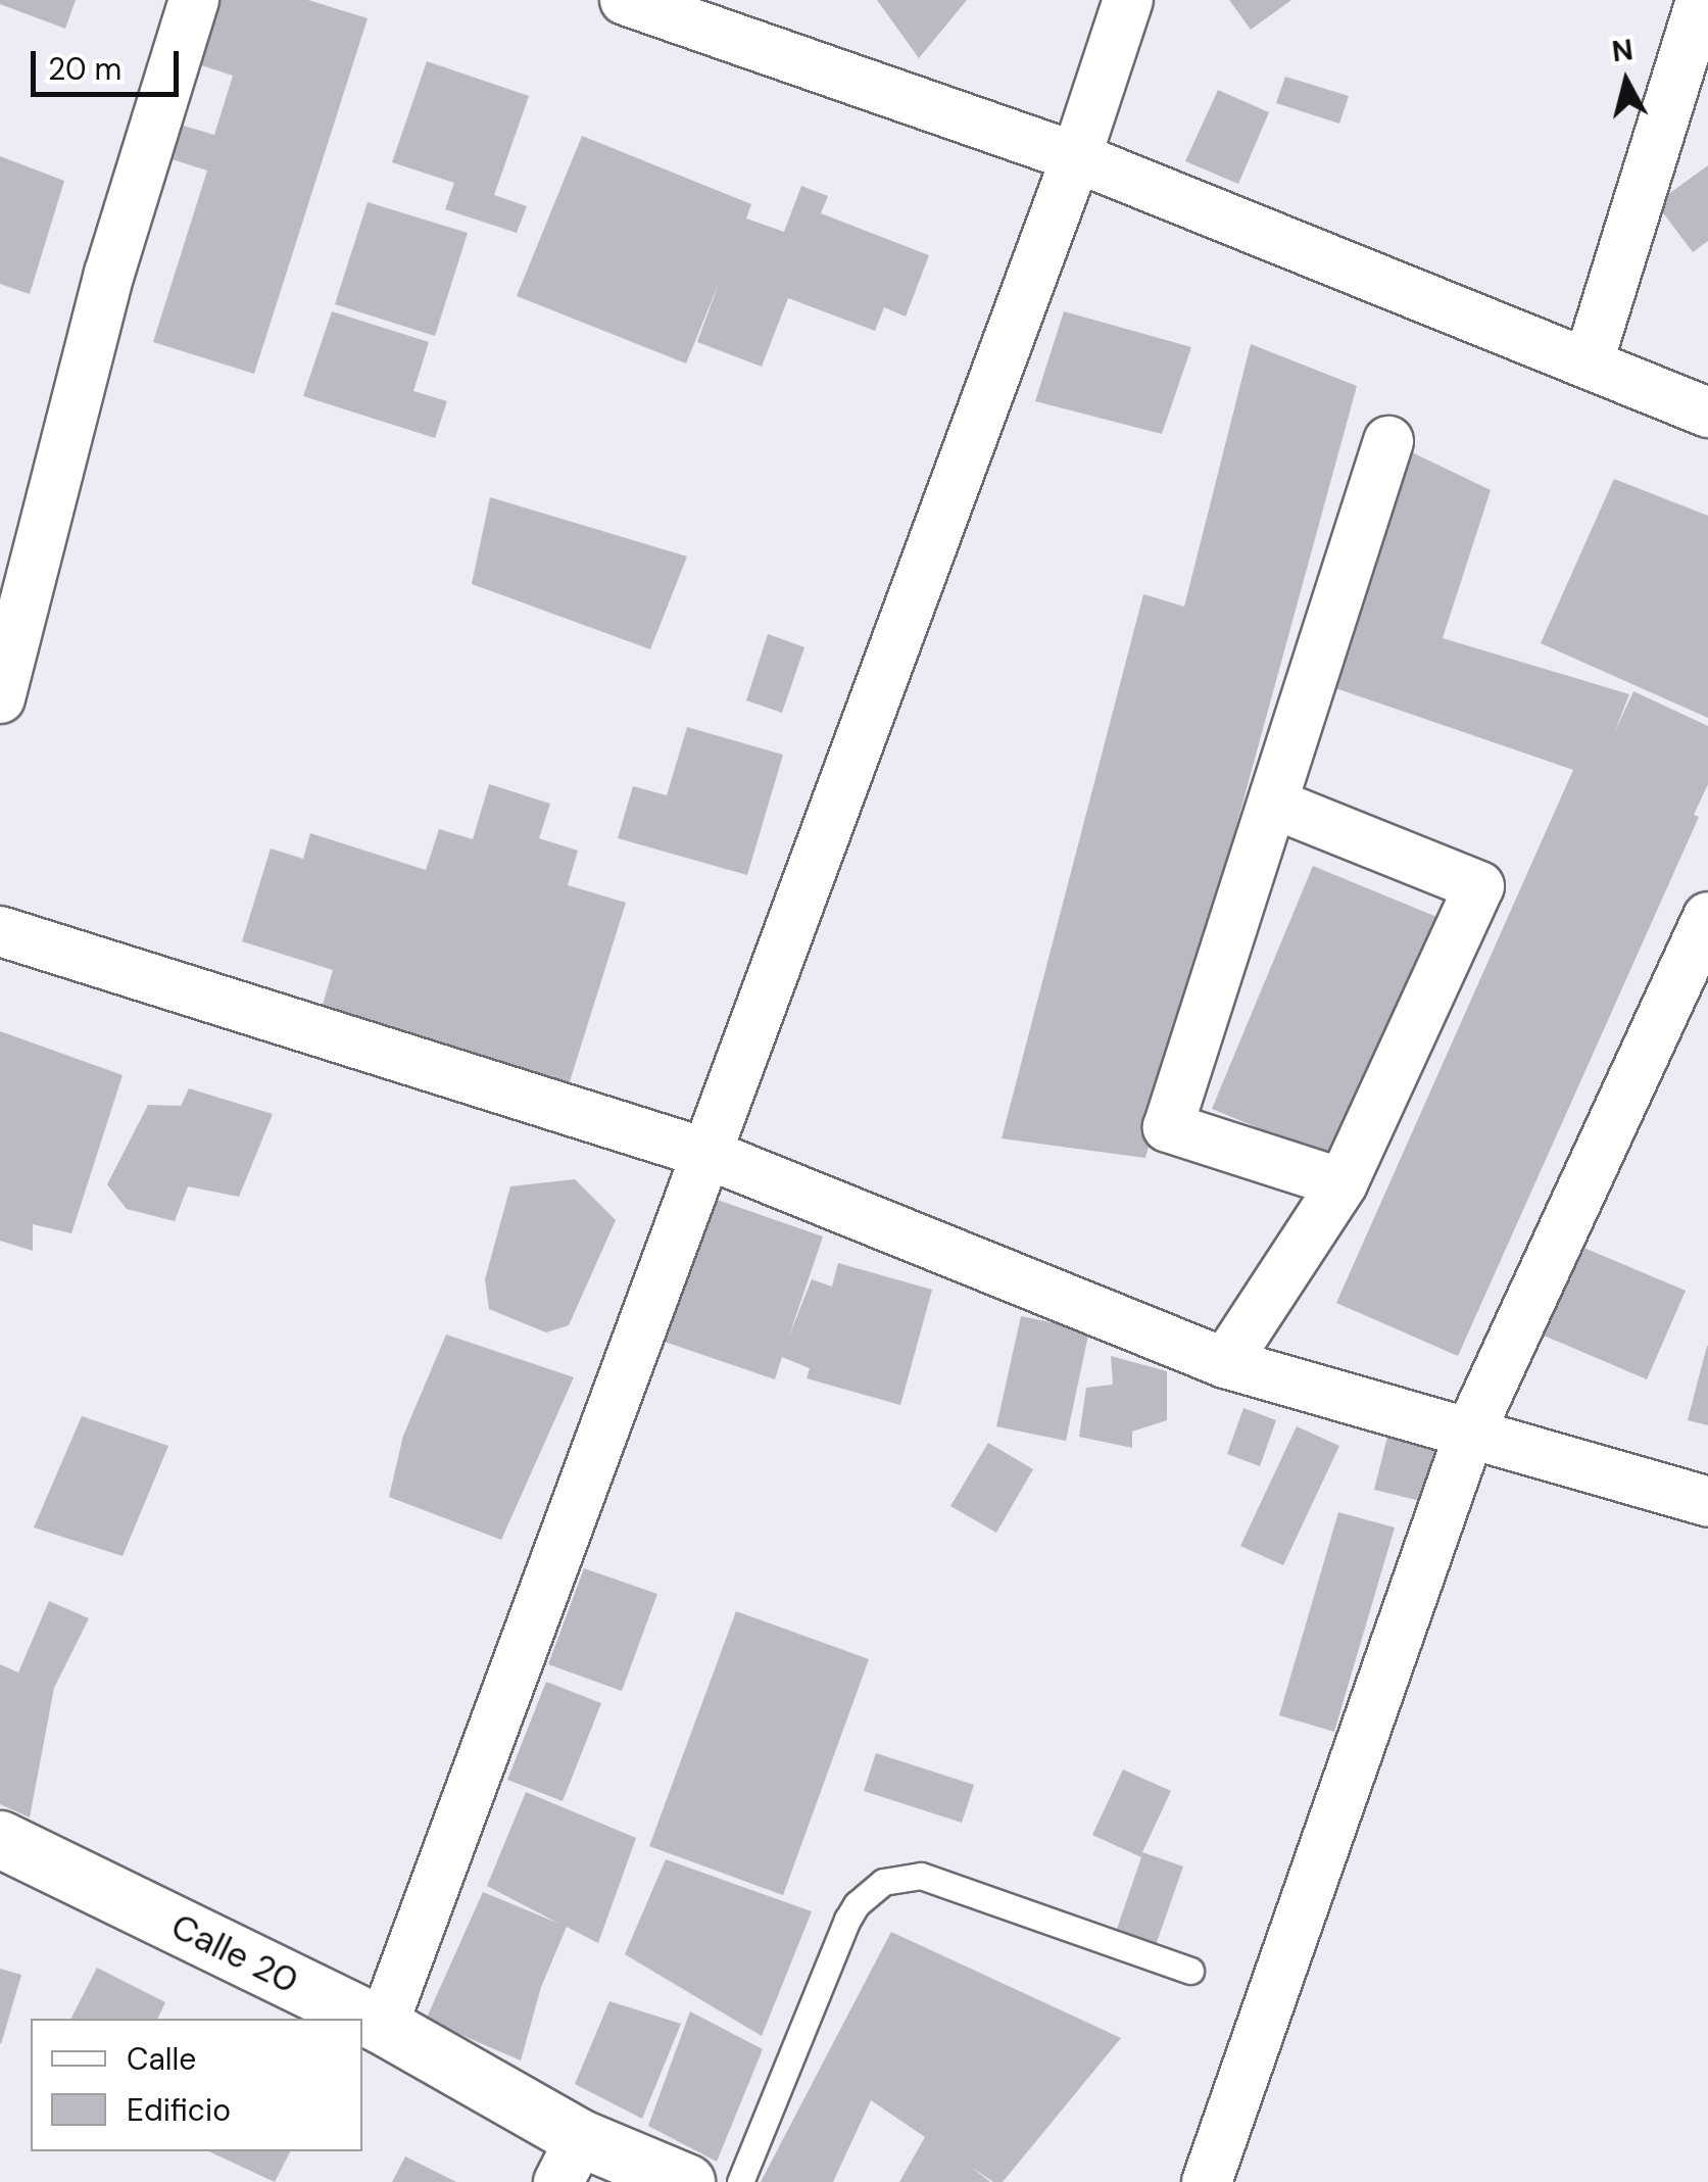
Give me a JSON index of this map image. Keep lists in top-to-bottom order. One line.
{"streets":{"main road":["Calle 20"]},"legend":["Calle","Edificio"],"scale_bar":"20 m","north":"top"}
